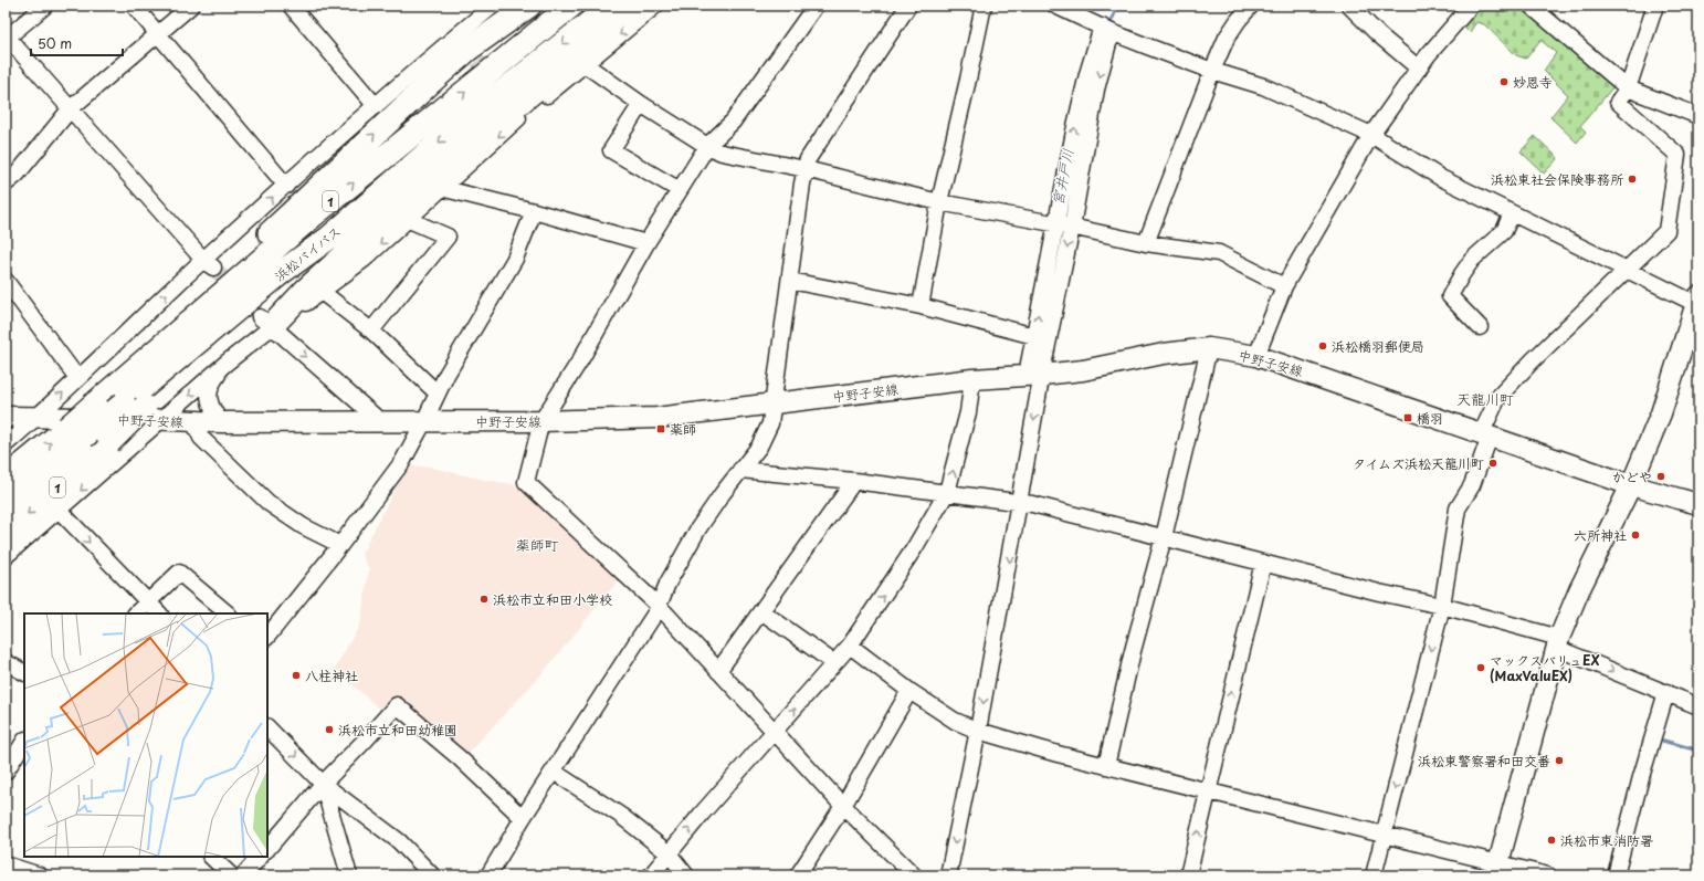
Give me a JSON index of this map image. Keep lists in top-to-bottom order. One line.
{"streets":{"highway":["1","浜松バイパス"],"main road":["中野子安線"]},"crossings":[["1","浜松バイパス"],["1","中野子安線"],["浜松バイパス","中野子安線"]],"districts":["天龍川町","薬師町"],"water":["宮井戸川"],"places":{"other":["妙恩寺","浜松東社会保険事務所","浜松橋羽郵便局","タイムズ浜松天龍川町","かどや","六所神社","浜松市立和田小学校","マックスバリュEX (MaxValuEX)","八柱神社","浜松市立和田幼稚園","浜松東警察署和田交番","浜松市東消防署"],"transit":["橋羽","薬師"]},"scale_bar":"50 m"}
